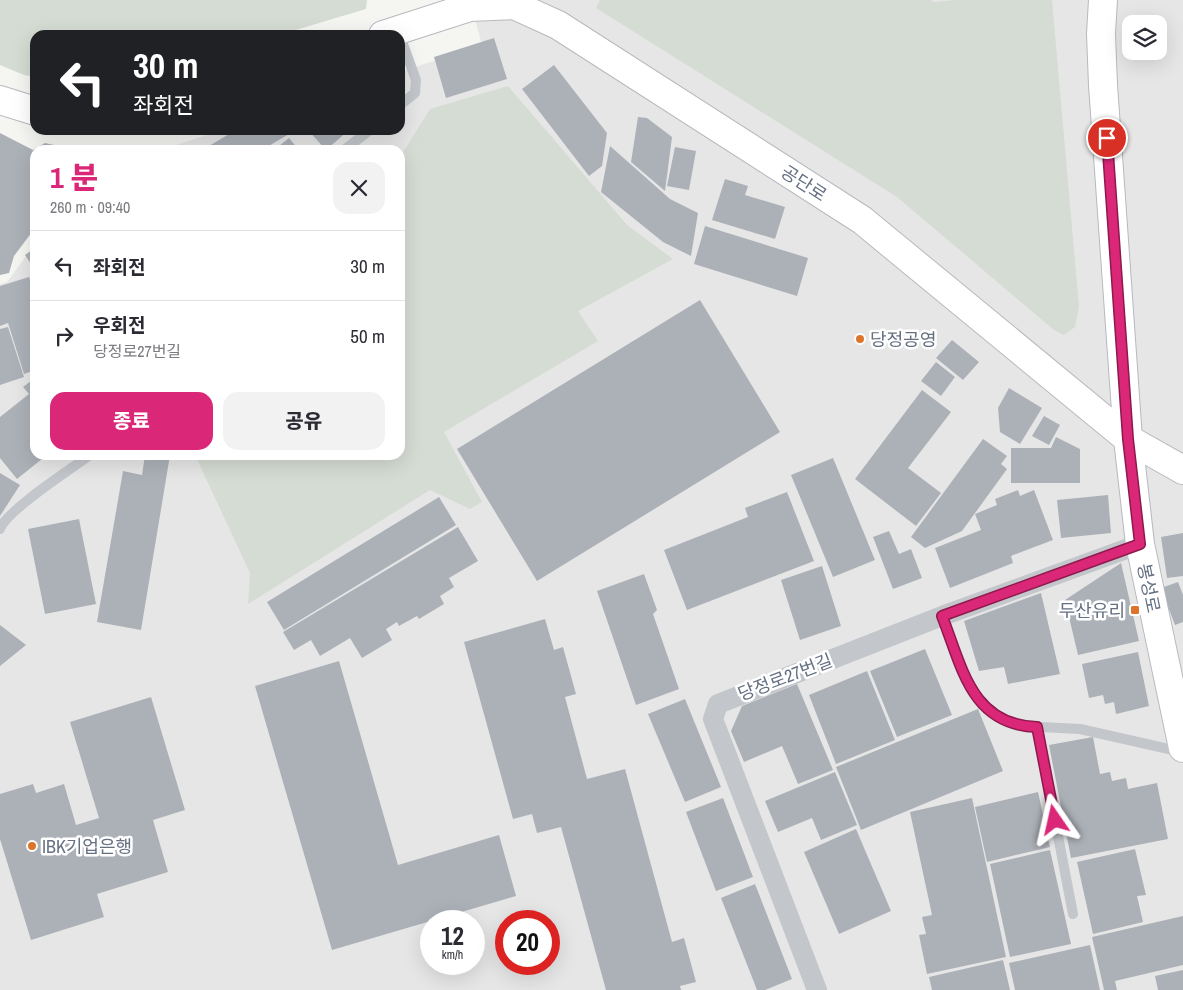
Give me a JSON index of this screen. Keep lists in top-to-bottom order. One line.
{"streets":{"street":["공단로","봉성로","당정로27번길"]},"crossings":[["공단로","봉성로"],["봉성로","당정로27번길"]],"places":{"other":["당정공영","IBK기업은행"],"transit":["두산유리"]},"page":{"turn":["30 m","좌회전"],"heading":["1 분","260 m · 09:40"],"list":[{"name":"좌회전","value":"30 m"},{"name":"우회전","note":"당정로27번길","value":"50 m"}],"buttons":["종료","공유"],"speed":"12 km/h","limit":"20"}}
